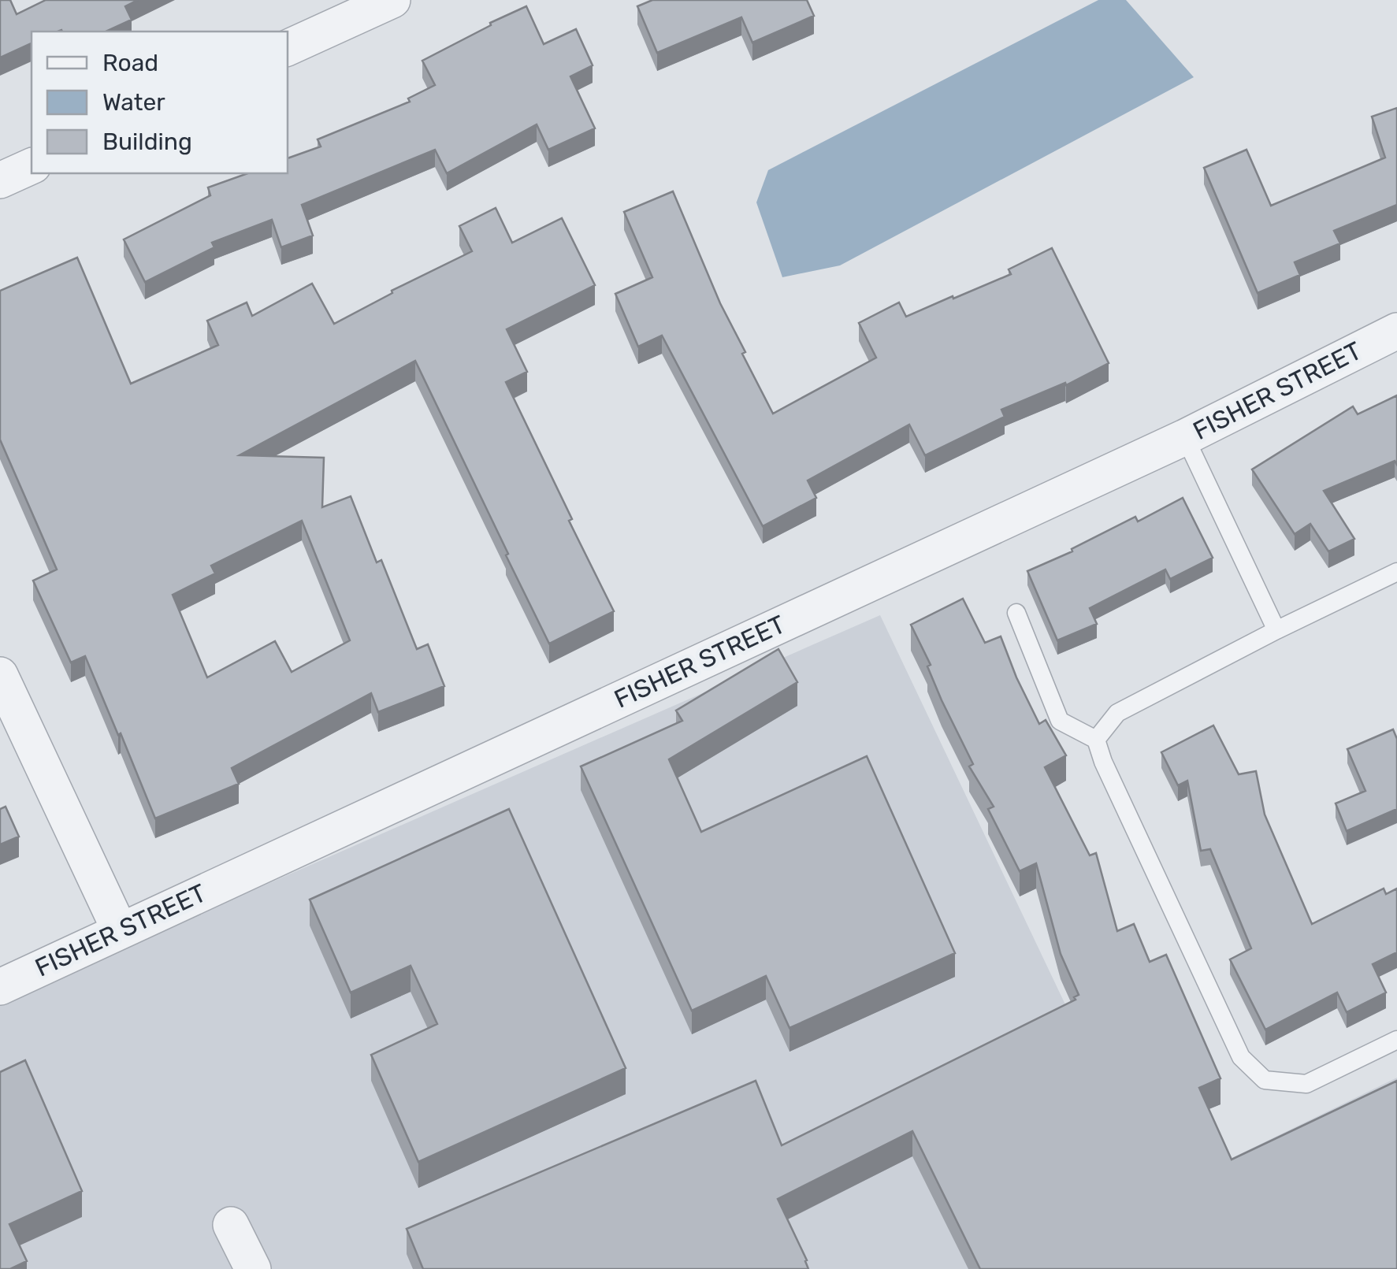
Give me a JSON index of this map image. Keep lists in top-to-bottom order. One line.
{"streets":{"street":["FISHER STREET"]},"legend":["Road","Water","Building"]}
